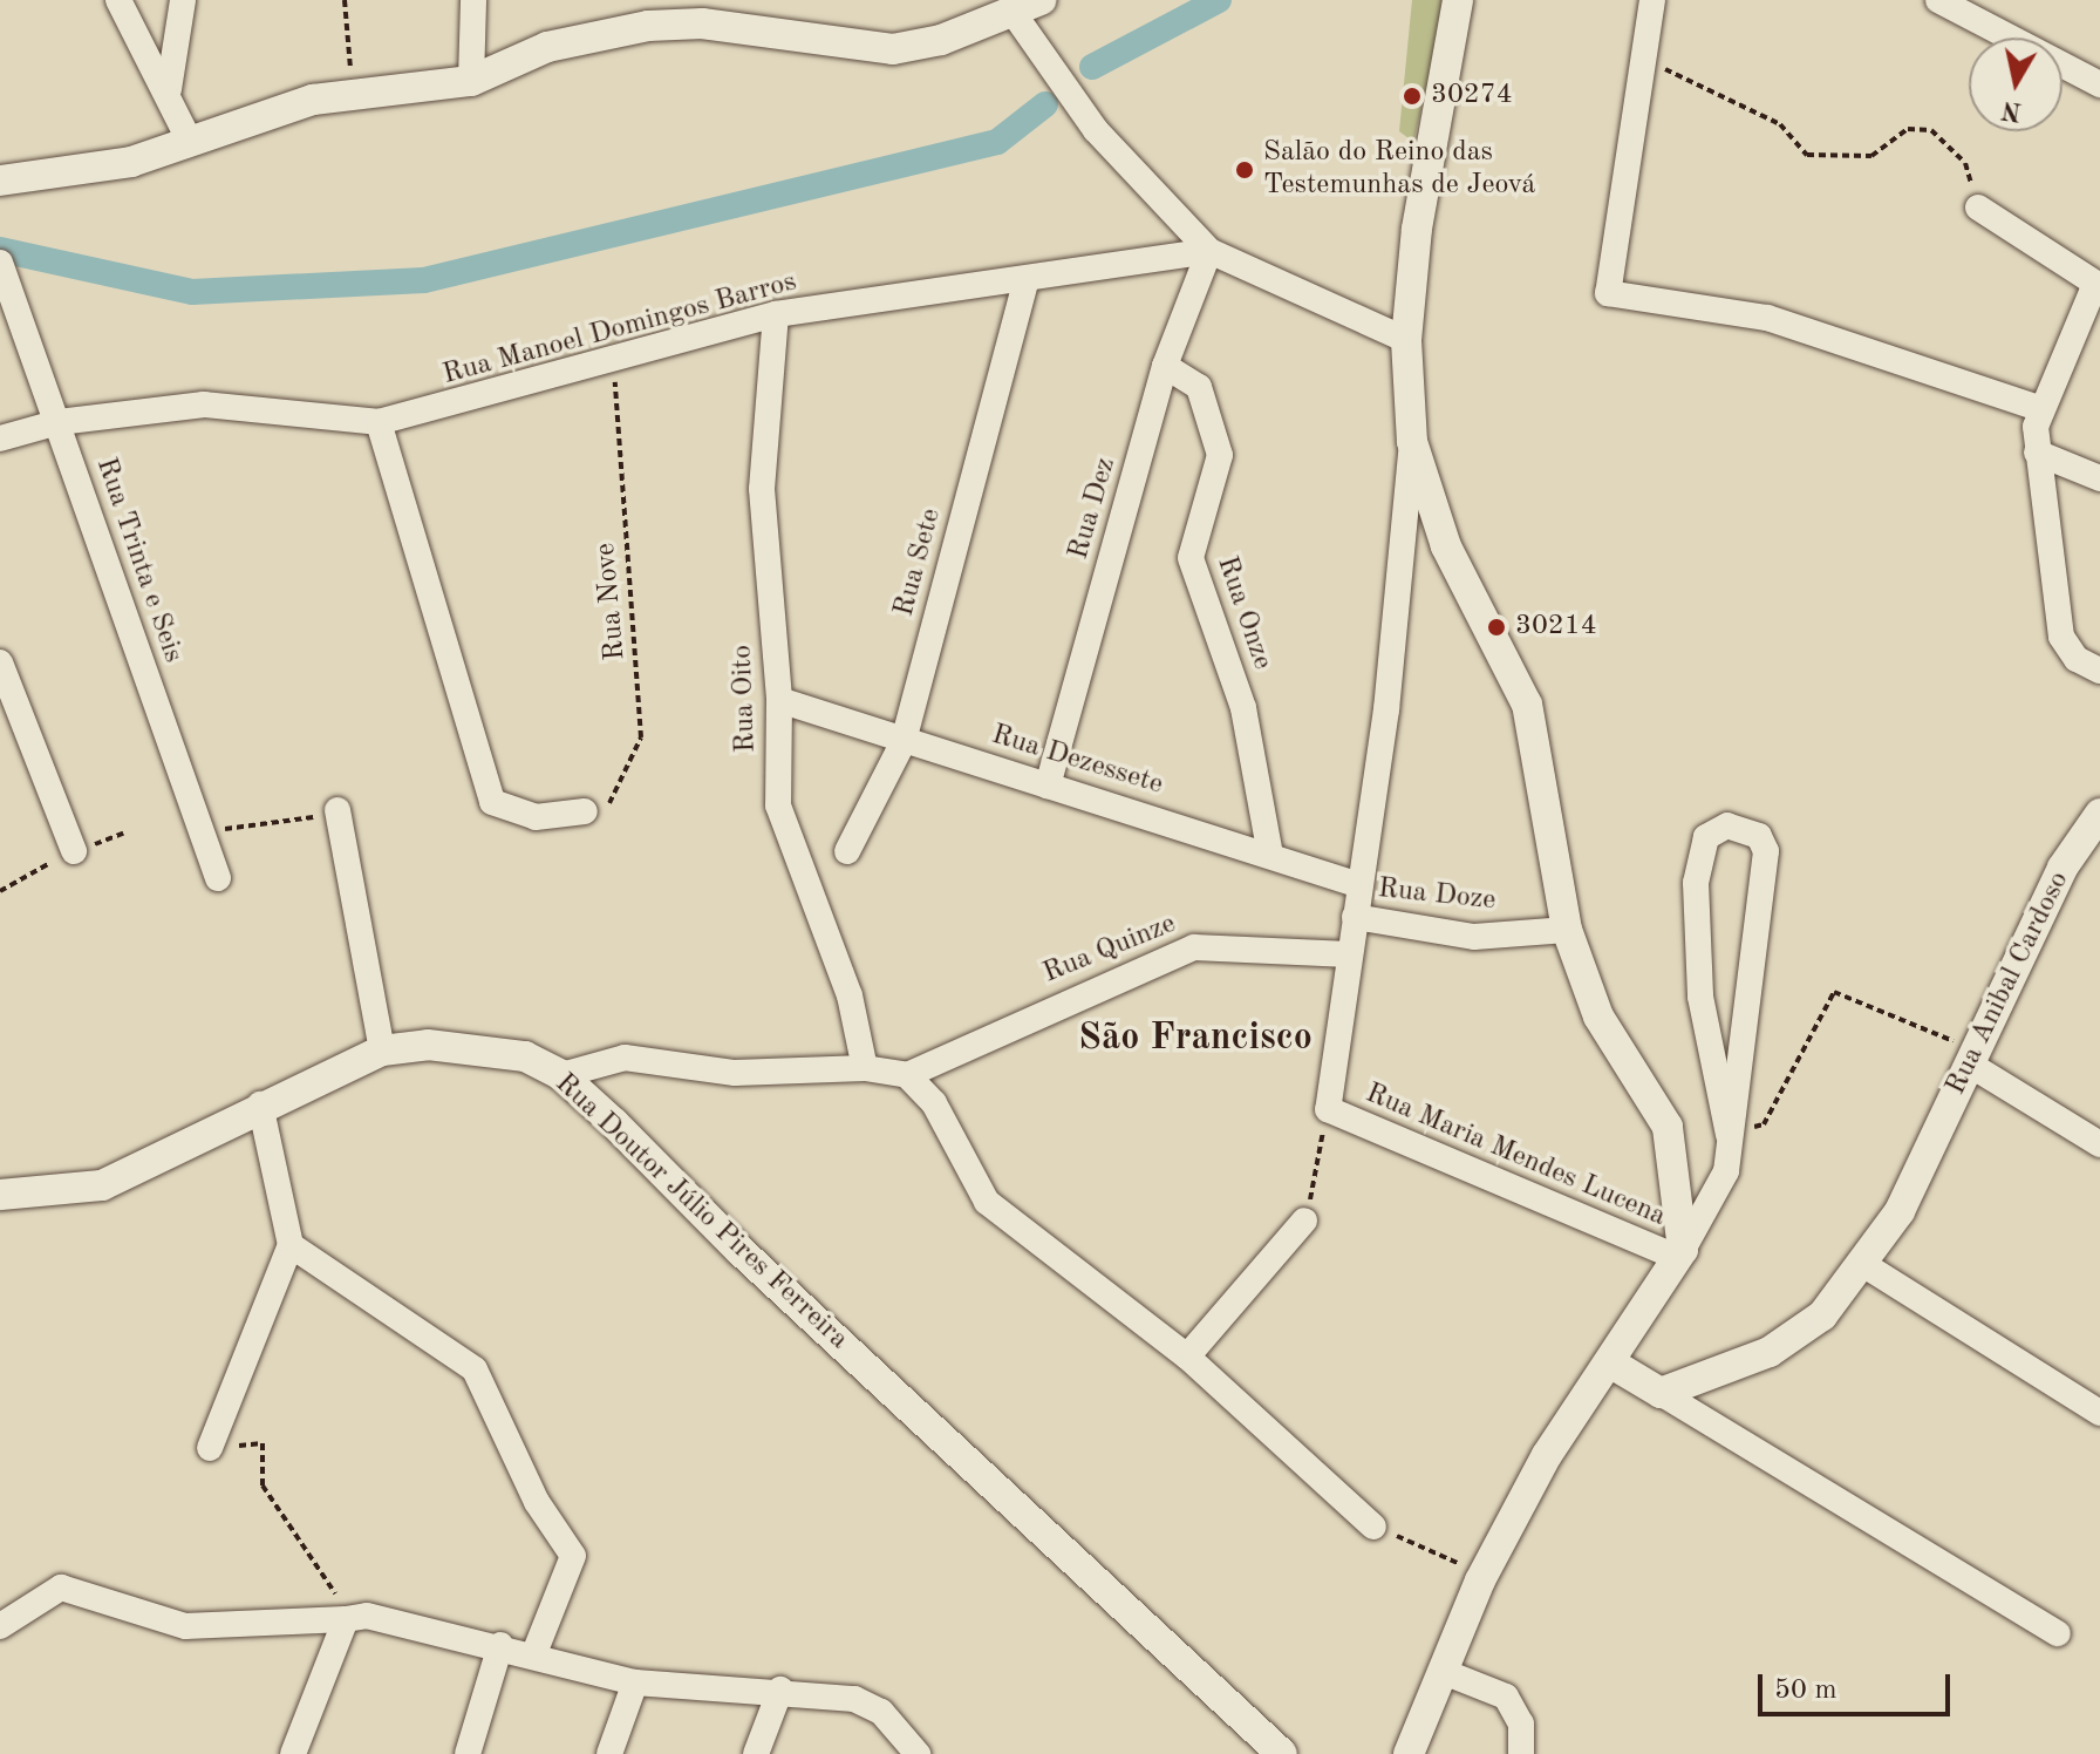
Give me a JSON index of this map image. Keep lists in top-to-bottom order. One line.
{"streets":{"street":["Rua Manoel Domingos Barros","Rua Dez","Rua Trinta e Seis","Rua Sete","Rua Onze","Rua Oito","Rua Dezessete","Rua Doze","Rua Quinze","Rua Anibal Cardoso","Rua Maria Mendes Lucena","Rua Doutor Júlio Pires Ferreira"],"path":["Rua Nove"]},"crossings":[["Rua Manoel Domingos Barros","Rua Dez"],["Rua Manoel Domingos Barros","Rua Trinta e Seis"],["Rua Manoel Domingos Barros","Rua Sete"],["Rua Manoel Domingos Barros","Rua Nove"],["Rua Manoel Domingos Barros","Rua Oito"],["Rua Dez","Rua Onze"],["Rua Dez","Rua Dezessete"],["Rua Sete","Rua Dezessete"],["Rua Onze","Rua Dezessete"],["Rua Oito","Rua Dezessete"]],"districts":["São Francisco"],"places":["30274","Salão do Reino das Testemunhas de Jeová","30214"],"scale_bar":"50 m","north":"bottom"}
